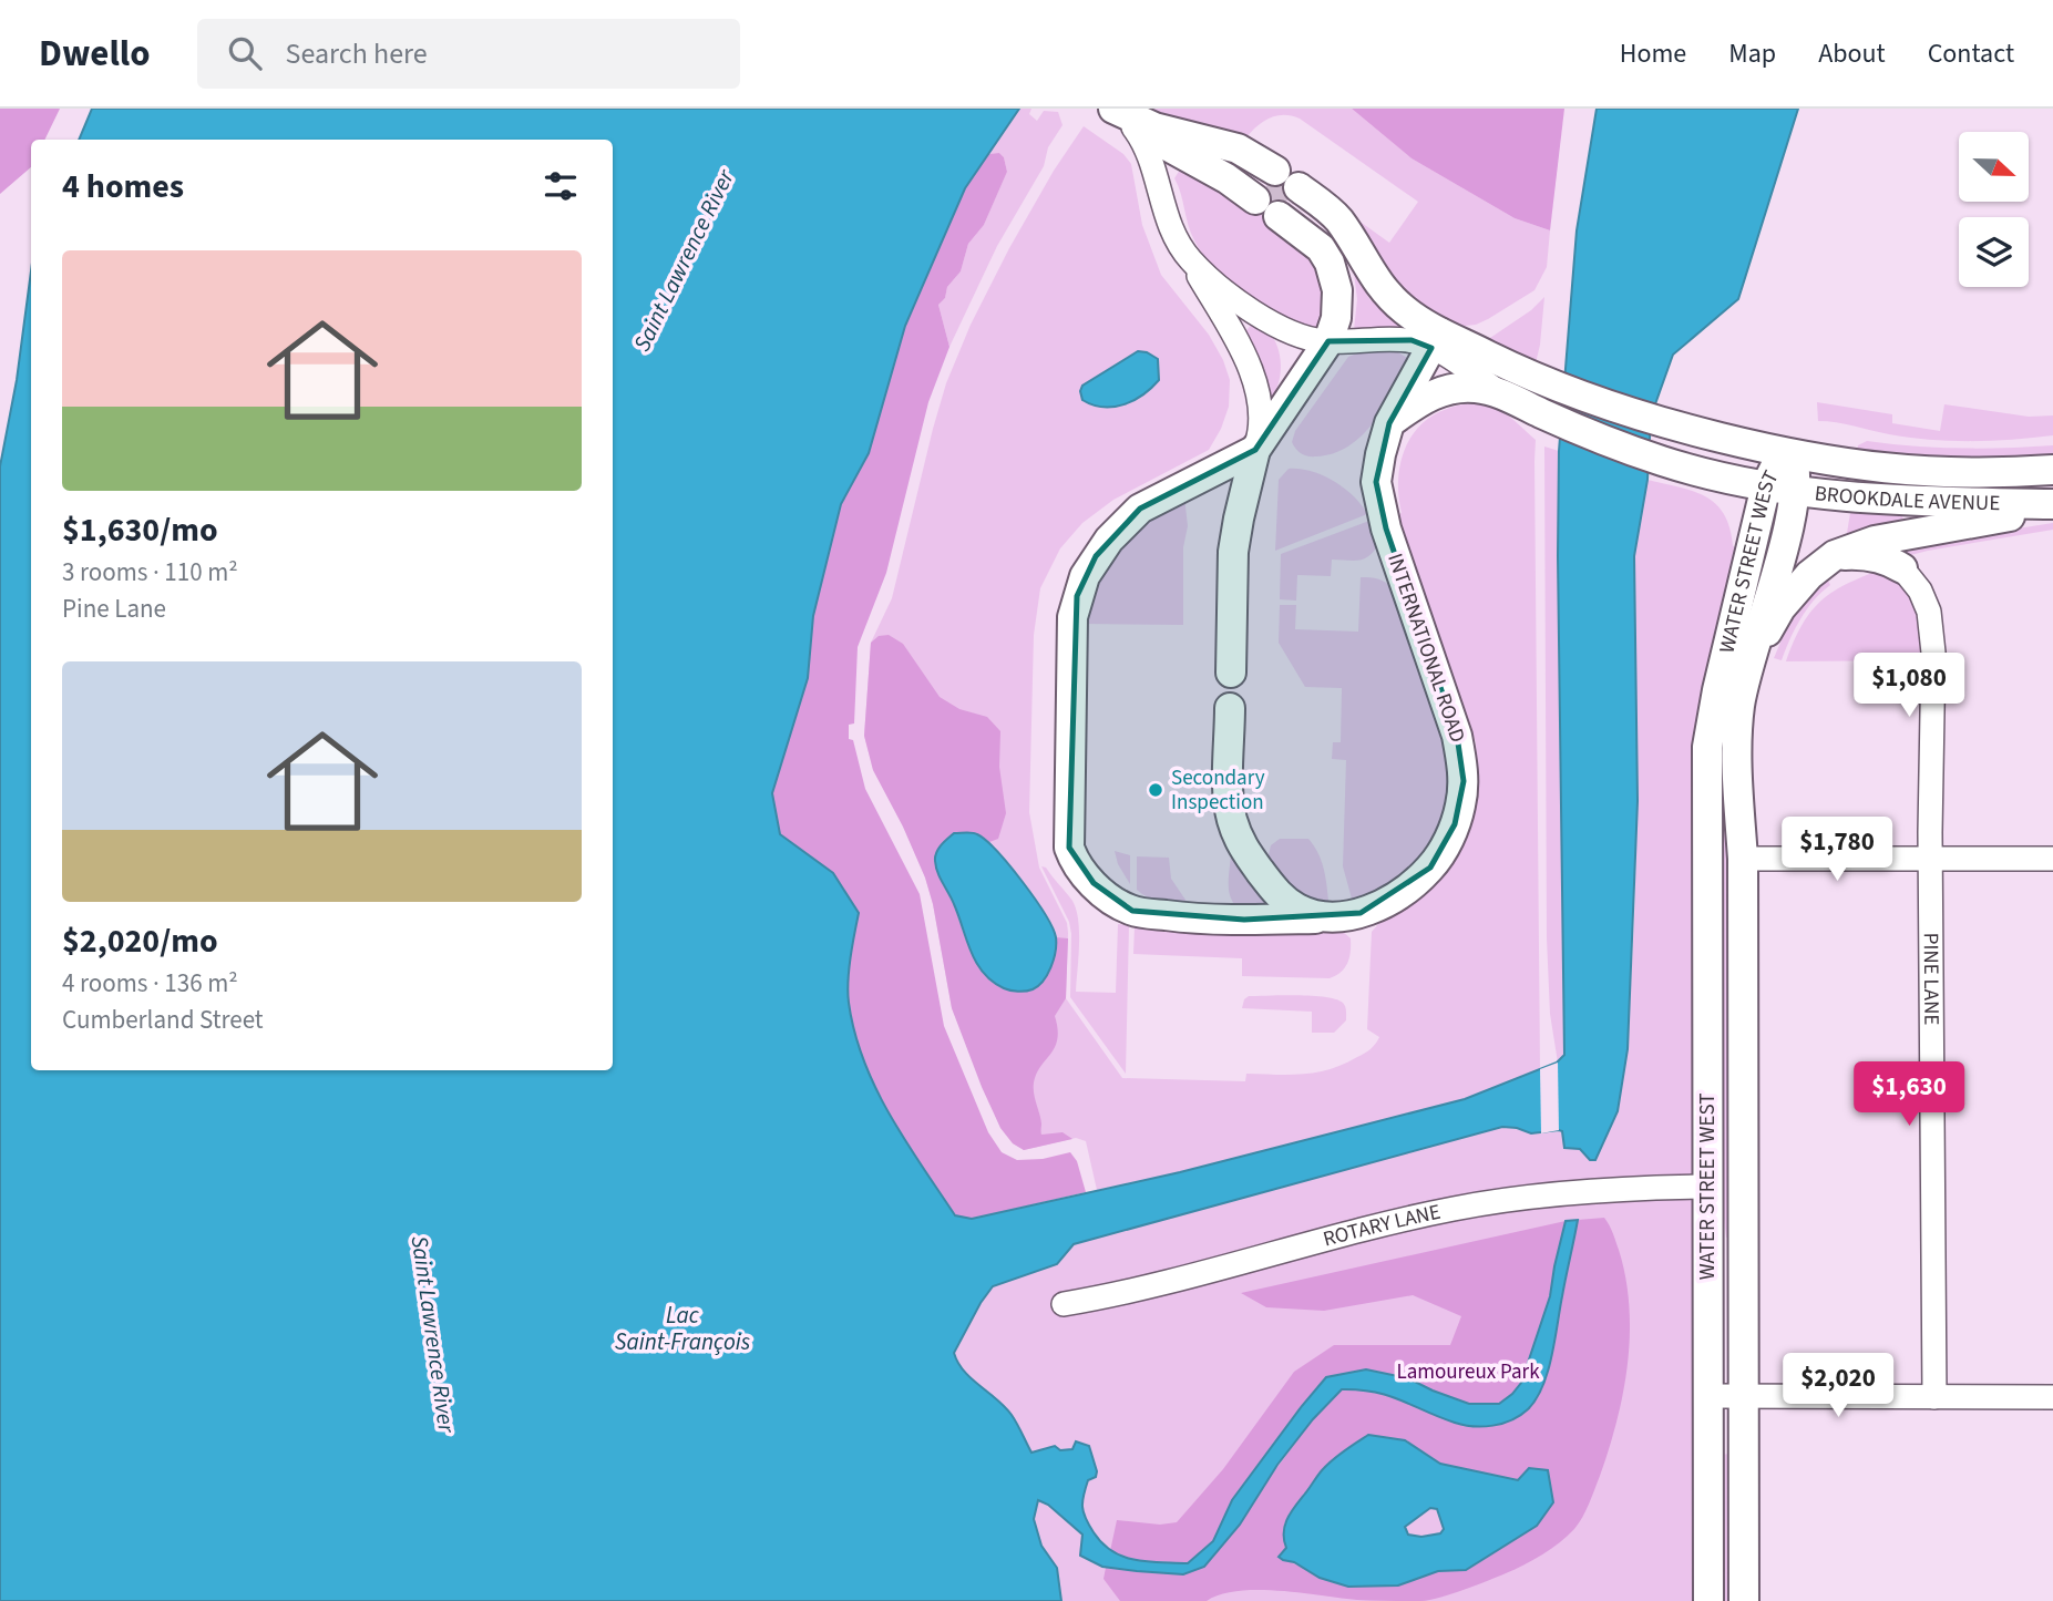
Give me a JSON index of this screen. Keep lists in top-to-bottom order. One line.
{"streets":{"main road":["BROOKDALE AVENUE","WATER STREET WEST","INTERNATIONAL ROAD"],"street":["PINE LANE","ROTARY LANE"]},"crossings":[["BROOKDALE AVENUE","WATER STREET WEST"],["BROOKDALE AVENUE","INTERNATIONAL ROAD"],["WATER STREET WEST","ROTARY LANE"]],"water":["Saint Lawrence River","Lac Saint-François"],"parks":["Lamoureux Park"],"places":["Secondary Inspection"],"north":"right","page":{"header":"Dwello","search":"Search here","nav":["Home","Map","About","Contact"],"heading":"4 homes","list":[{"name":"$1,630/mo","note":"3 rooms · 110 m² · Pine Lane"},{"name":"$2,020/mo","note":"4 rooms · 136 m² · Cumberland Street"}],"price":["$1,080","$1,780","$1,630","$2,020"]}}
